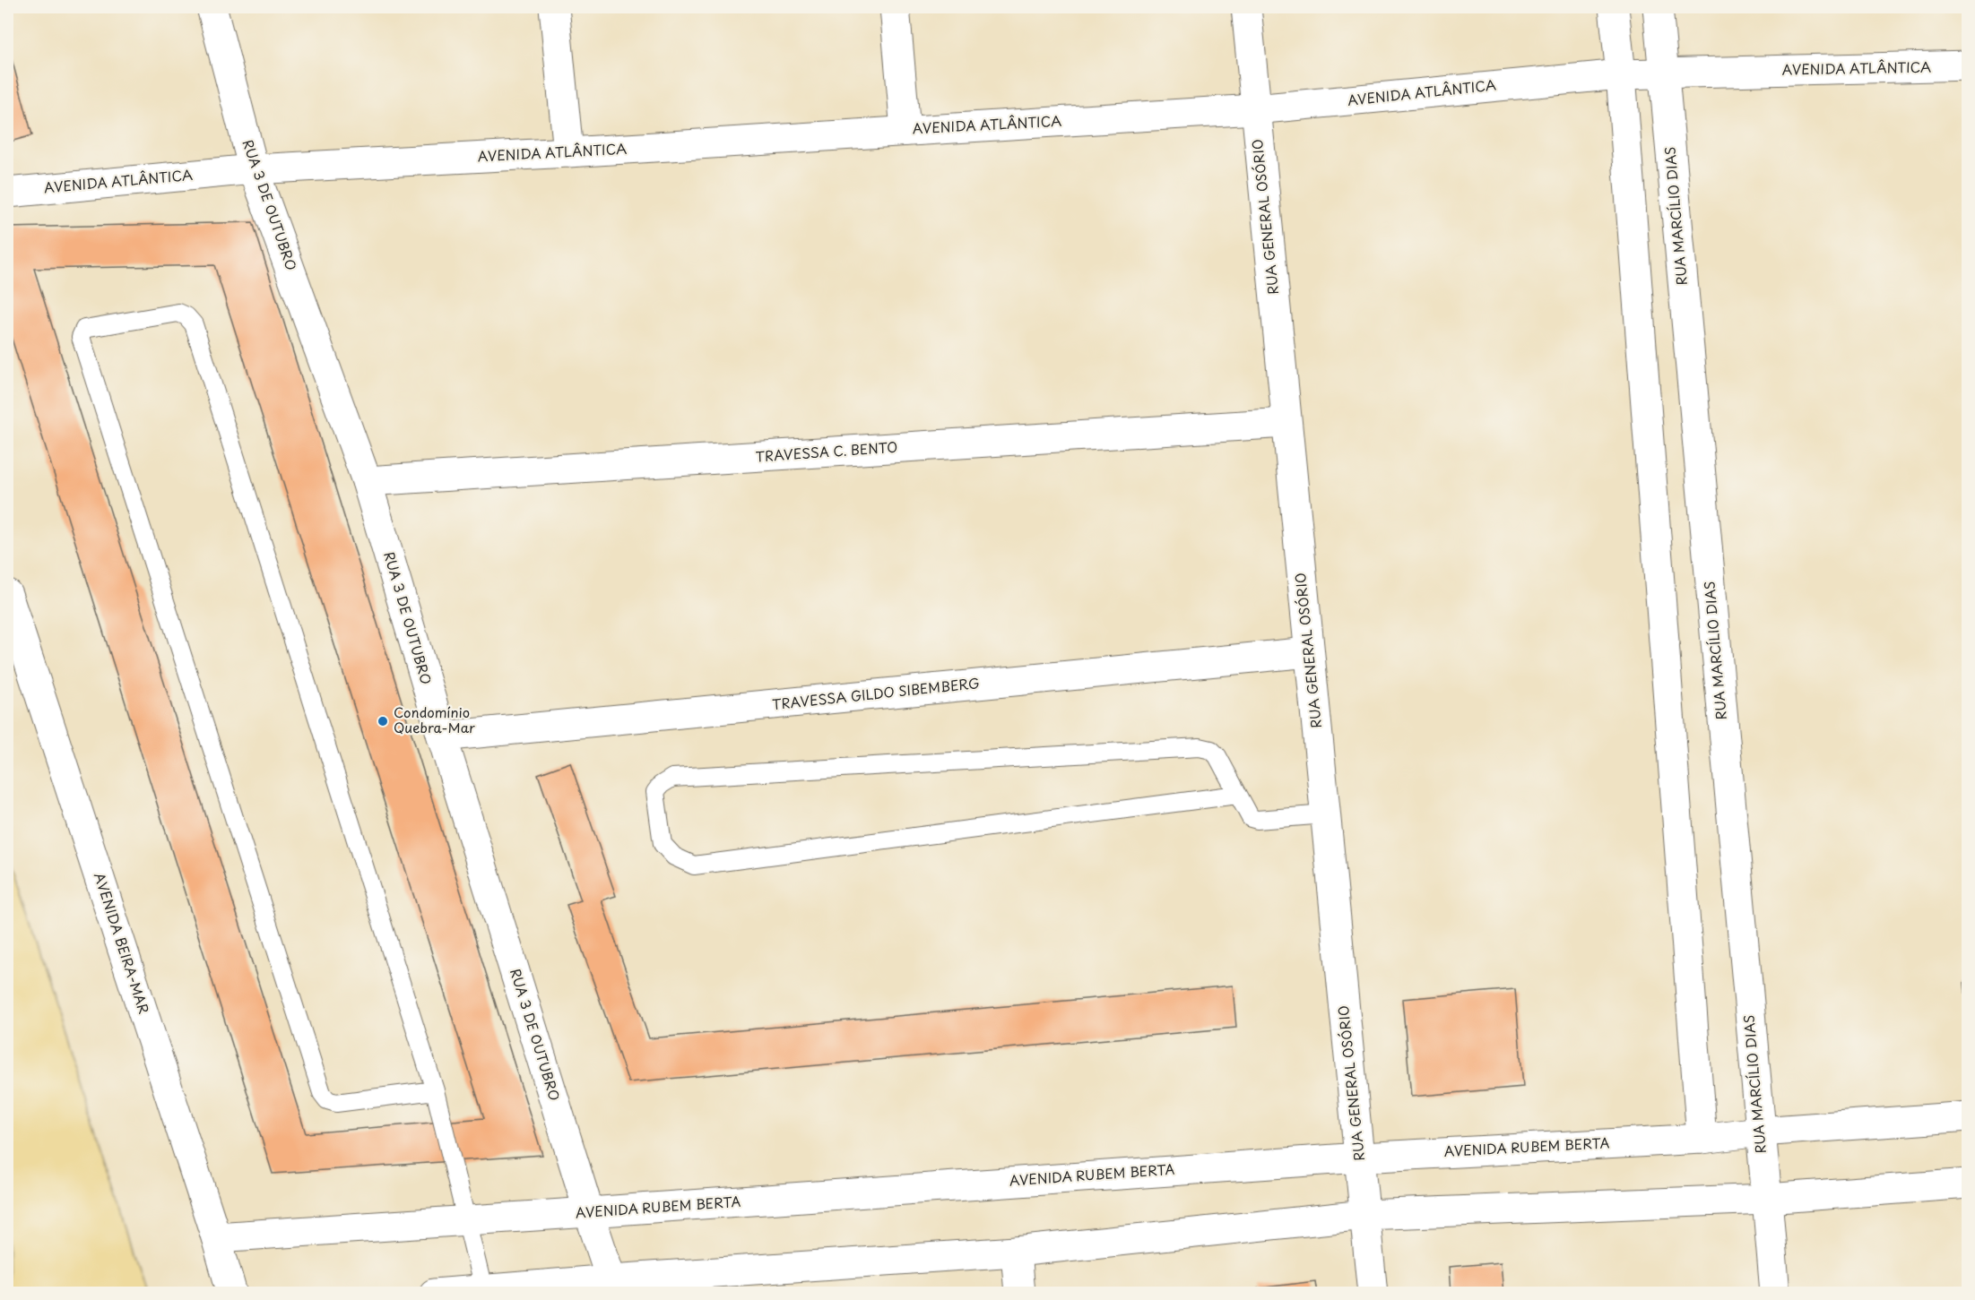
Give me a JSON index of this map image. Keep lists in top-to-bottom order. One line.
{"streets":{"street":["AVENIDA ATLÂNTICA","RUA 3 DE OUTUBRO","RUA MARCÍLIO DIAS","RUA GENERAL OSÓRIO","TRAVESSA C. BENTO","TRAVESSA GILDO SIBEMBERG","AVENIDA BEIRA-MAR","AVENIDA RUBEM BERTA"]},"crossings":[["AVENIDA ATLÂNTICA","RUA 3 DE OUTUBRO"],["AVENIDA ATLÂNTICA","RUA MARCÍLIO DIAS"],["AVENIDA ATLÂNTICA","RUA GENERAL OSÓRIO"],["RUA 3 DE OUTUBRO","TRAVESSA C. BENTO"],["RUA 3 DE OUTUBRO","TRAVESSA GILDO SIBEMBERG"],["RUA 3 DE OUTUBRO","AVENIDA RUBEM BERTA"],["RUA MARCÍLIO DIAS","AVENIDA RUBEM BERTA"],["RUA GENERAL OSÓRIO","TRAVESSA C. BENTO"],["RUA GENERAL OSÓRIO","TRAVESSA GILDO SIBEMBERG"],["RUA GENERAL OSÓRIO","AVENIDA RUBEM BERTA"],["AVENIDA BEIRA-MAR","AVENIDA RUBEM BERTA"]],"places":["Condomínio Quebra-Mar"]}
